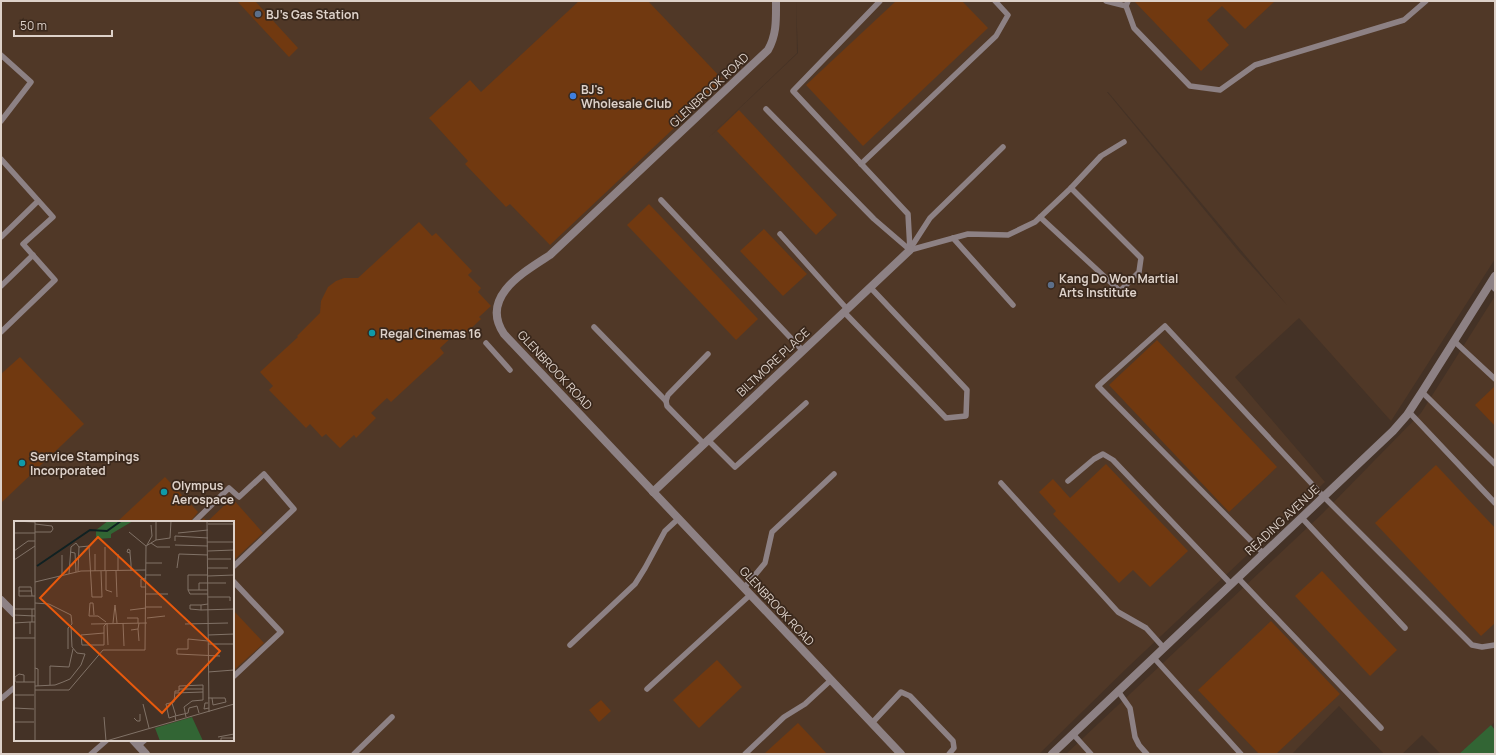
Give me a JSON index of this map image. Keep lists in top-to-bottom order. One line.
{"streets":{"street":["GLENBROOK ROAD","BILTMORE PLACE","READING AVENUE"]},"crossings":[["GLENBROOK ROAD","BILTMORE PLACE"]],"places":["BJ’s Gas Station","BJ's Wholesale Club","Kang Do Won Martial Arts Institute","Regal Cinemas 16","Service Stampings Incorporated","Olympus Aerospace"],"scale_bar":"50 m"}
